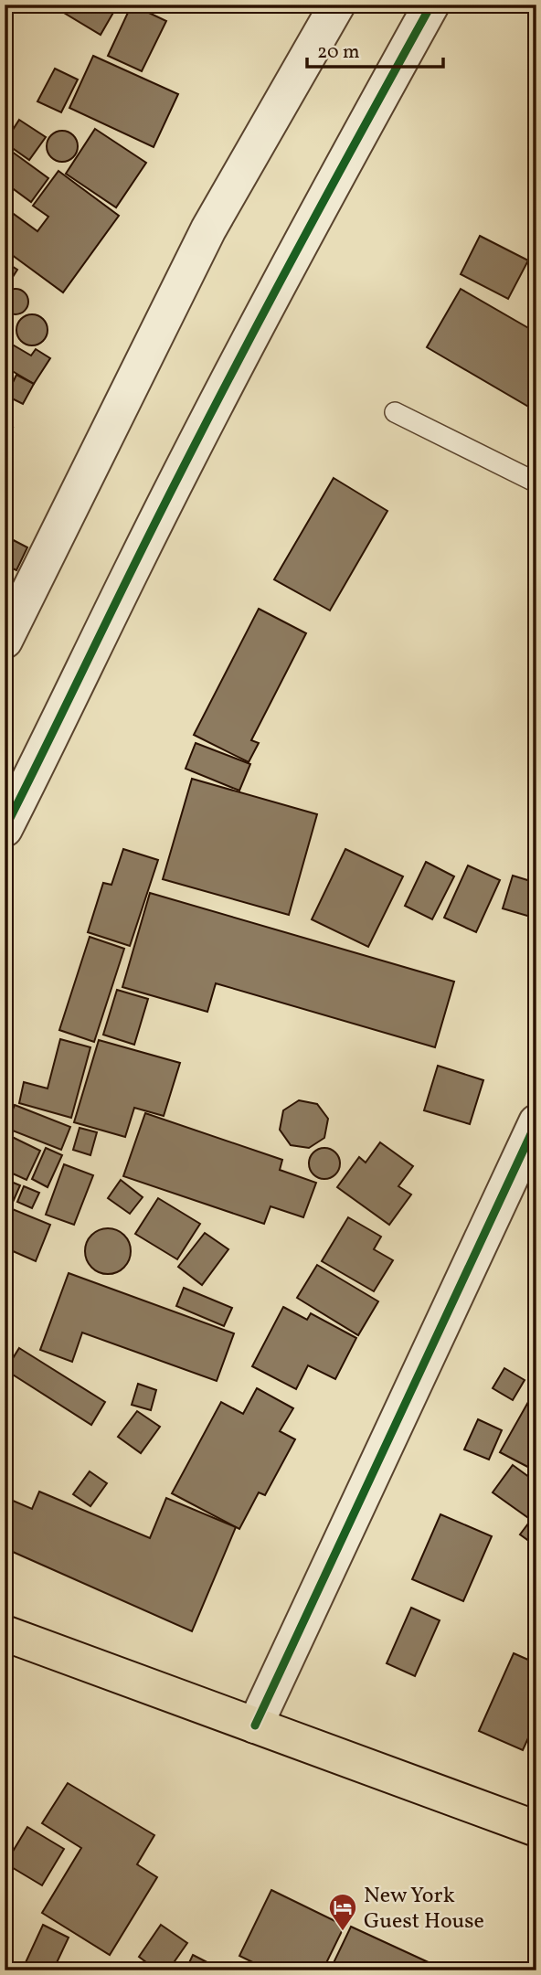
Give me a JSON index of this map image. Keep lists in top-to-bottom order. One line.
{"places":{"hotel":["New York Guest House"]},"scale_bar":"20 m"}
